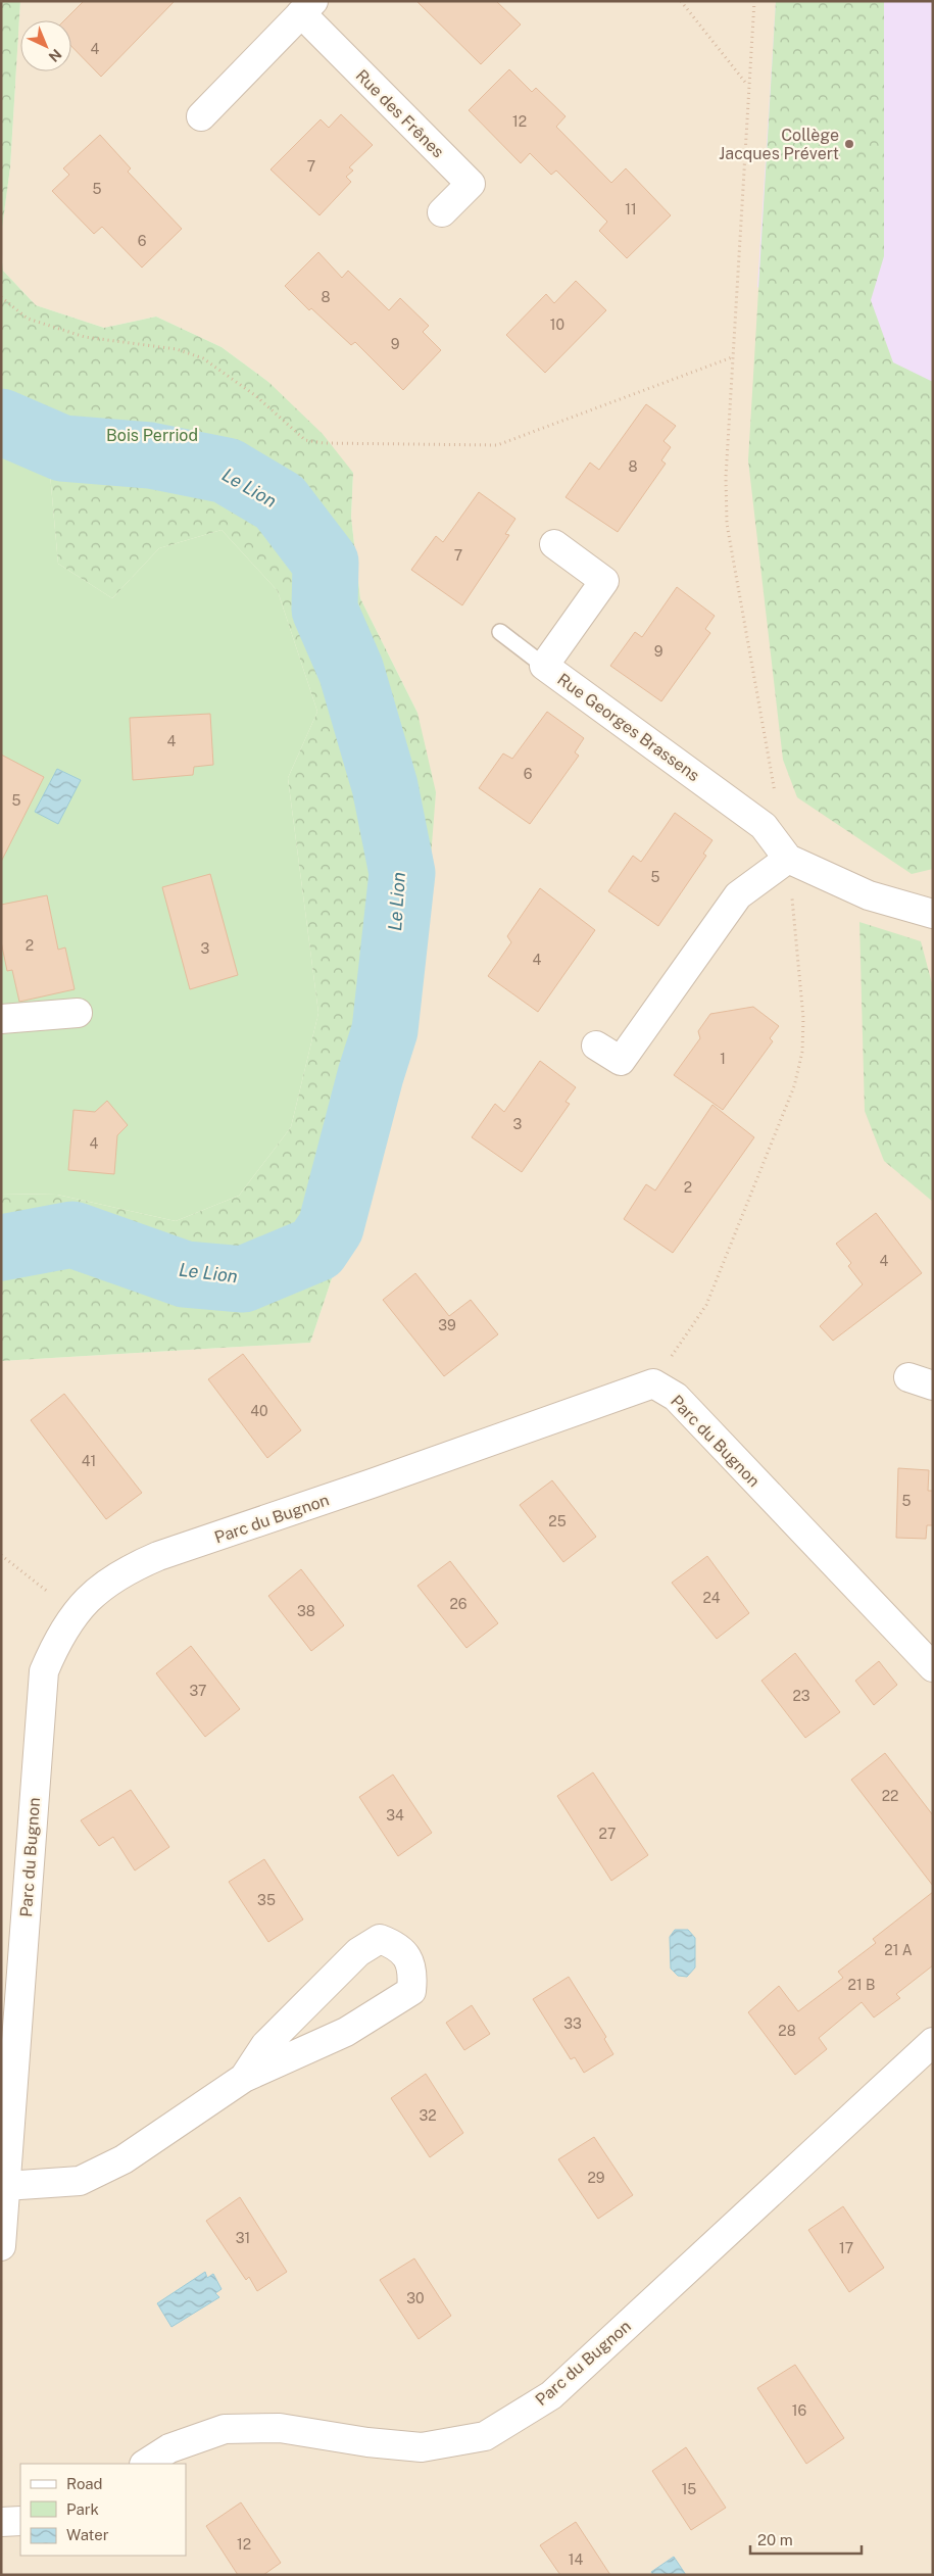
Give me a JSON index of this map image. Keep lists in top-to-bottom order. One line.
{"streets":{"street":["Rue des Frênes","Rue Georges Brassens","Parc du Bugnon"]},"water":["Le Lion"],"parks":["Bois Perriod"],"places":["Collège Jacques Prévert"],"house_numbers":["4","12","7","5","11","6","8","10","9","8","7","9","4","6","5","5","2","3","4","1","3","4","2","4","39","40","41","5","25","24","26","38","37","23","22","34","27","35","21 A","21 B","33","28","32","29","31","17","30","16","15","12","14"],"legend":["Road","Park","Water"],"scale_bar":"20 m","north":"bottom right"}
